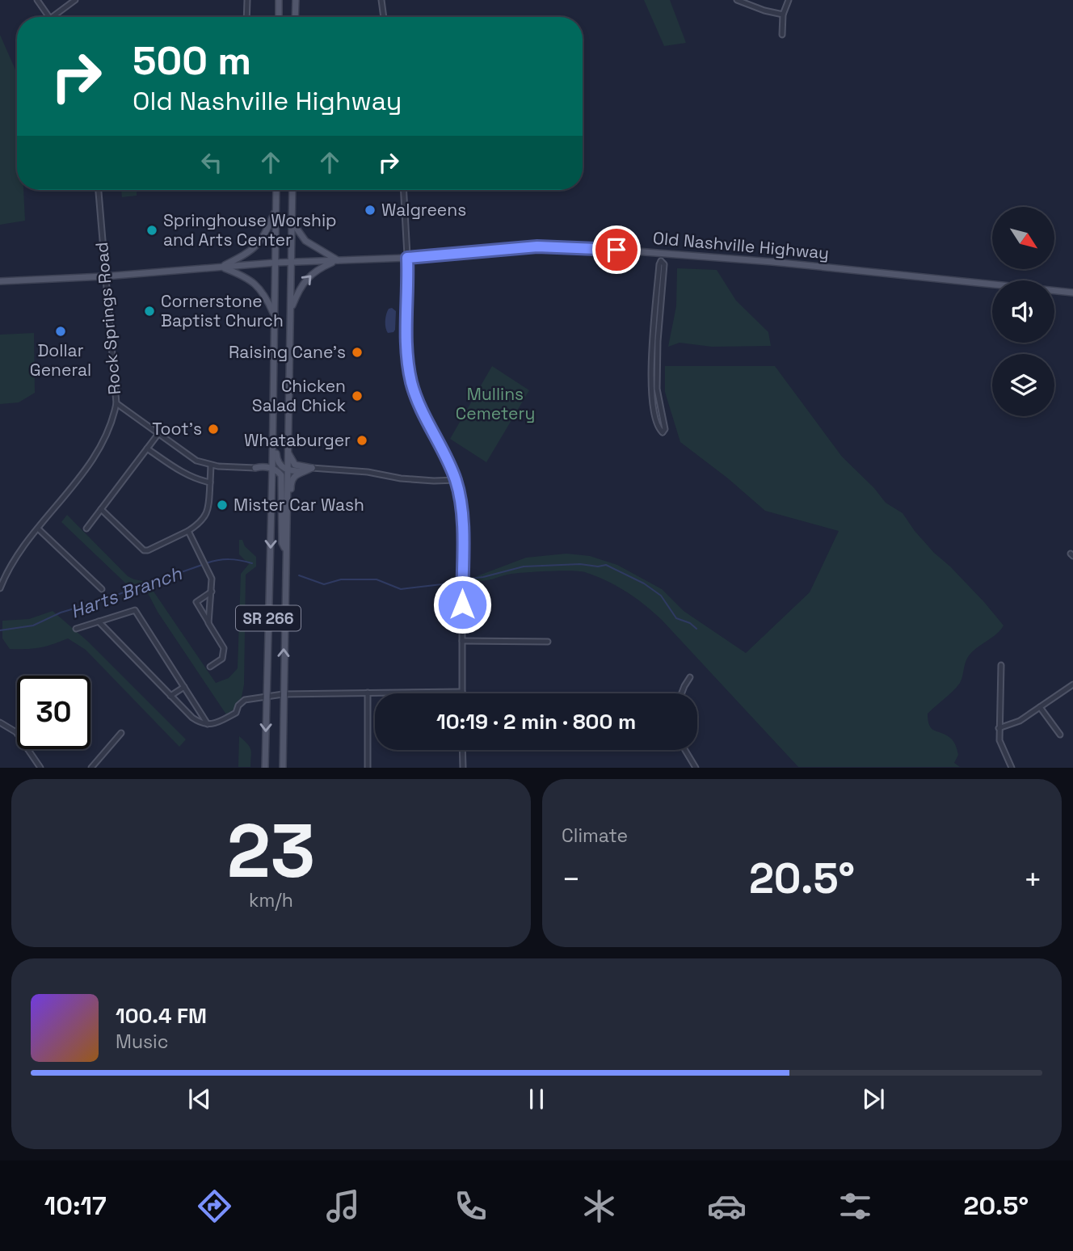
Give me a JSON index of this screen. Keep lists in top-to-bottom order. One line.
{"streets":{"main road":["Old Nashville Highway","SR 266"],"street":["Rock Springs Road"]},"crossings":[["Old Nashville Highway","Rock Springs Road"],["Old Nashville Highway","SR 266"]],"water":["Harts Branch"],"parks":["Mullins Cemetery"],"places":["Walgreens","Springhouse Worship and Arts Center","Cornerstone Baptist Church","Dollar General","Raising Cane's","Chicken Salad Chick","Toot's","Whataburger","Mister Car Wash"],"north":"bottom right","page":{"turn":["500 m","Old Nashville Highway"],"limit":"30","trip":"10:19 · 2 min · 800 m","tile":[["23","km/h"],"Climate"],"heat":["−","20.5°","+"],"song":["100.4 FM","Music"],"tabs":["10:17","20.5°"]}}
